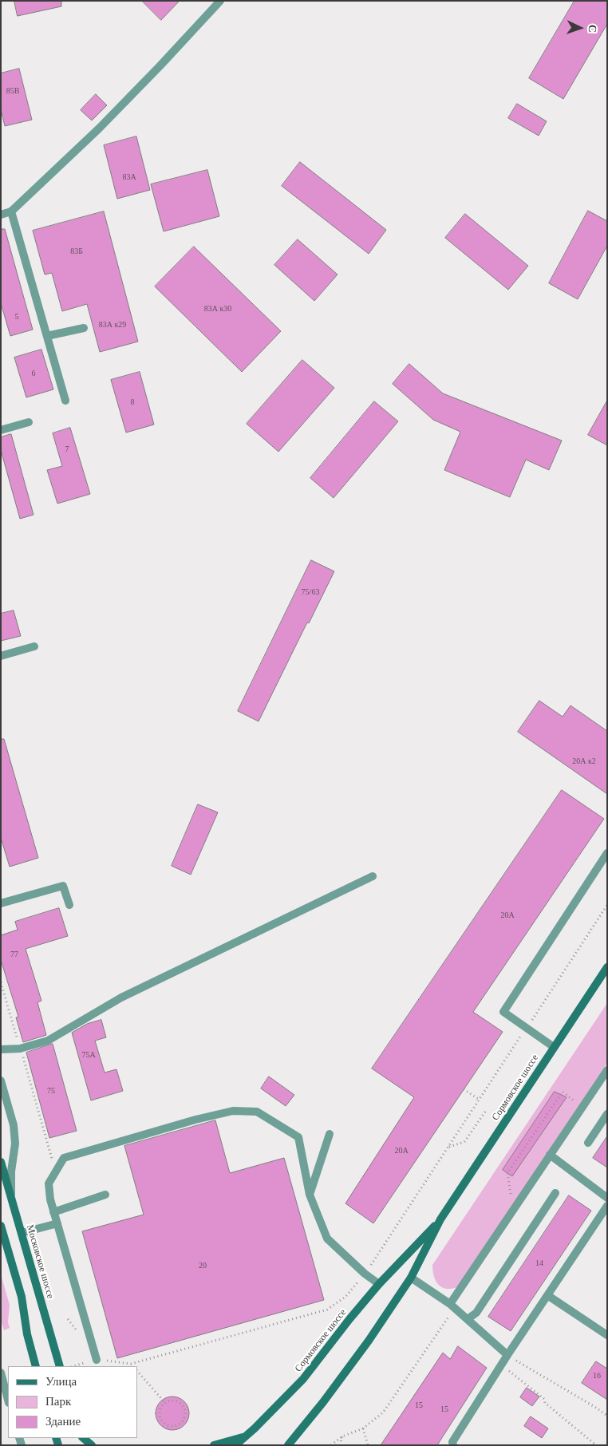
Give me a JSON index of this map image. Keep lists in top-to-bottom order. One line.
{"streets":{"main road":["Сормовское шоссе","Московское шоссе"]},"house_numbers":["85В","83А","83Б","83А к30","5","83А к29","6","8","7","75/63","20А к2","20А","77","75А","75","20А","14","20","16","15","15"],"legend":["Улица","Парк","Здание"],"north":"right"}
